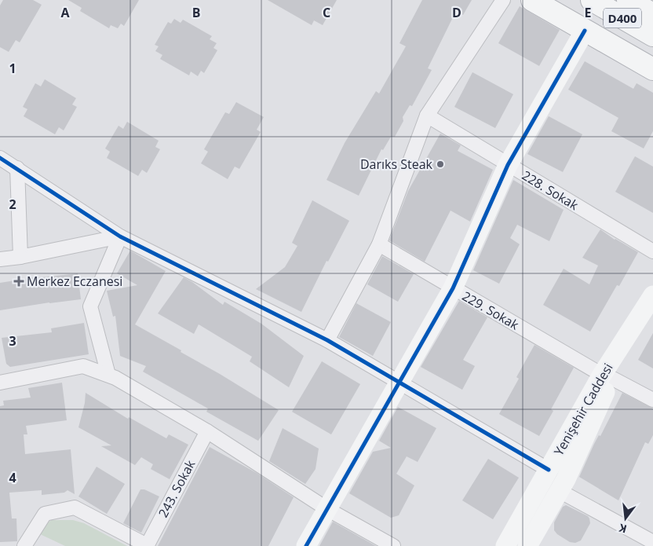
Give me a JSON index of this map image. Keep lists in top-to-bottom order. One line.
{"streets":{"highway":["D400"],"street":["228. Sokak","229. Sokak","Yenişehir Caddesi","243. Sokak"]},"crossings":[["229. Sokak","Yenişehir Caddesi"]],"places":{"other":["Darıks Steak"],"health":["Merkez Eczanesi"]},"north":"bottom","grid":{"columns":["A","B","C","D","E"],"rows":["1","2","3","4"]}}
